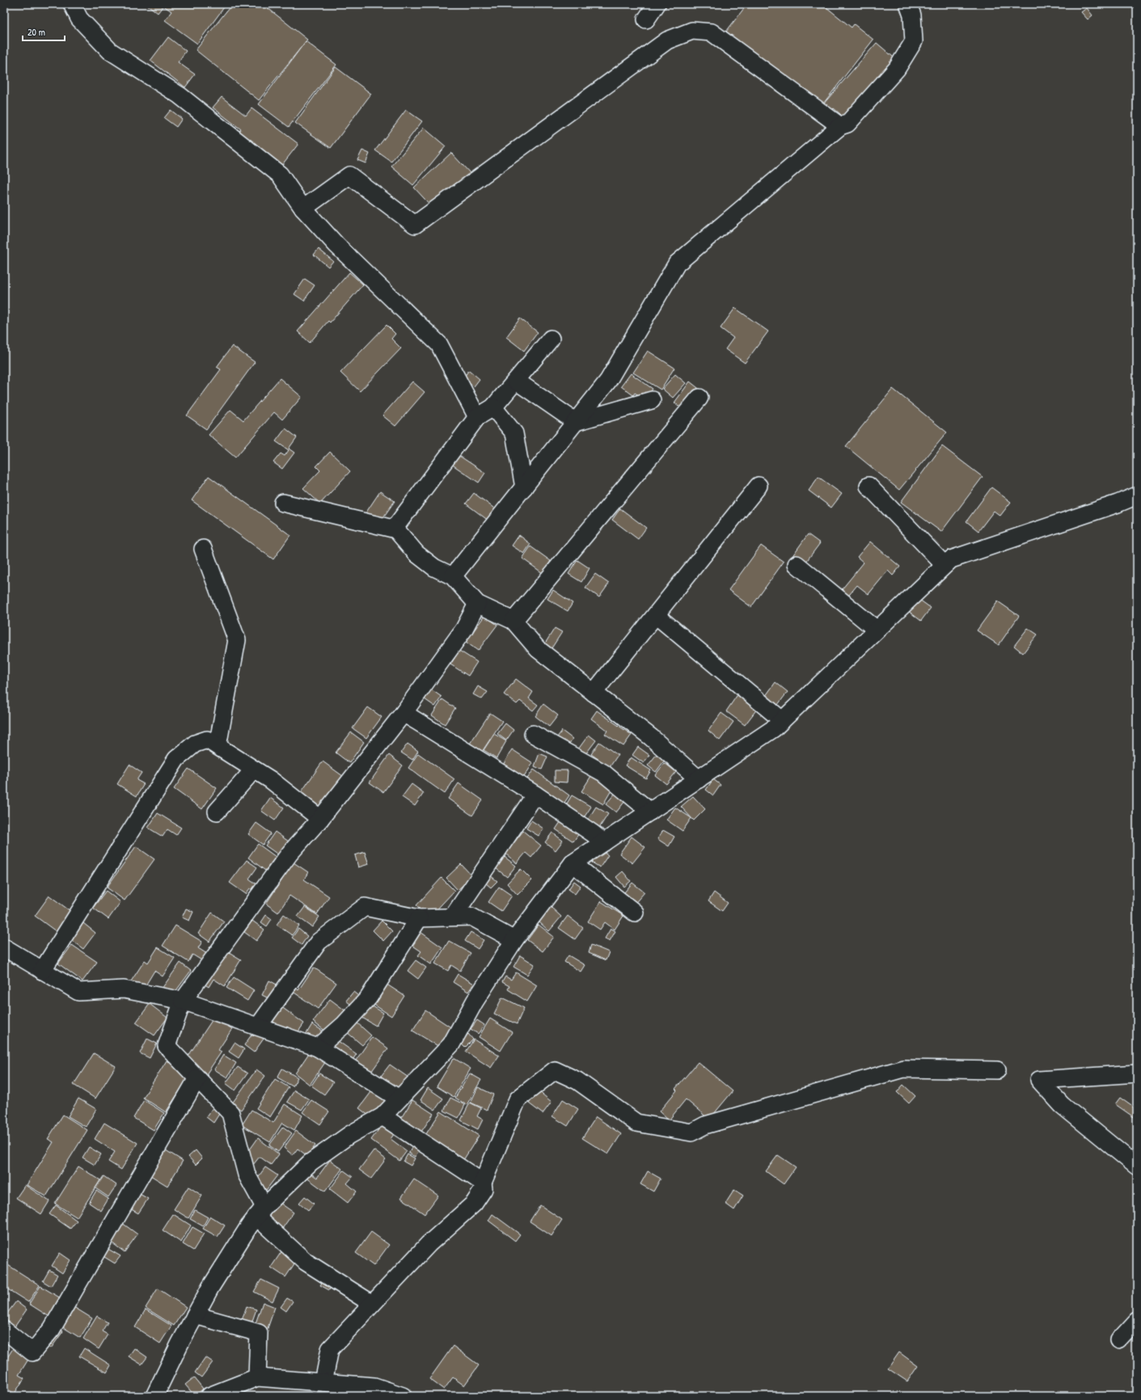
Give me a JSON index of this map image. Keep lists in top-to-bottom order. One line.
{"scale_bar":"20 m"}
